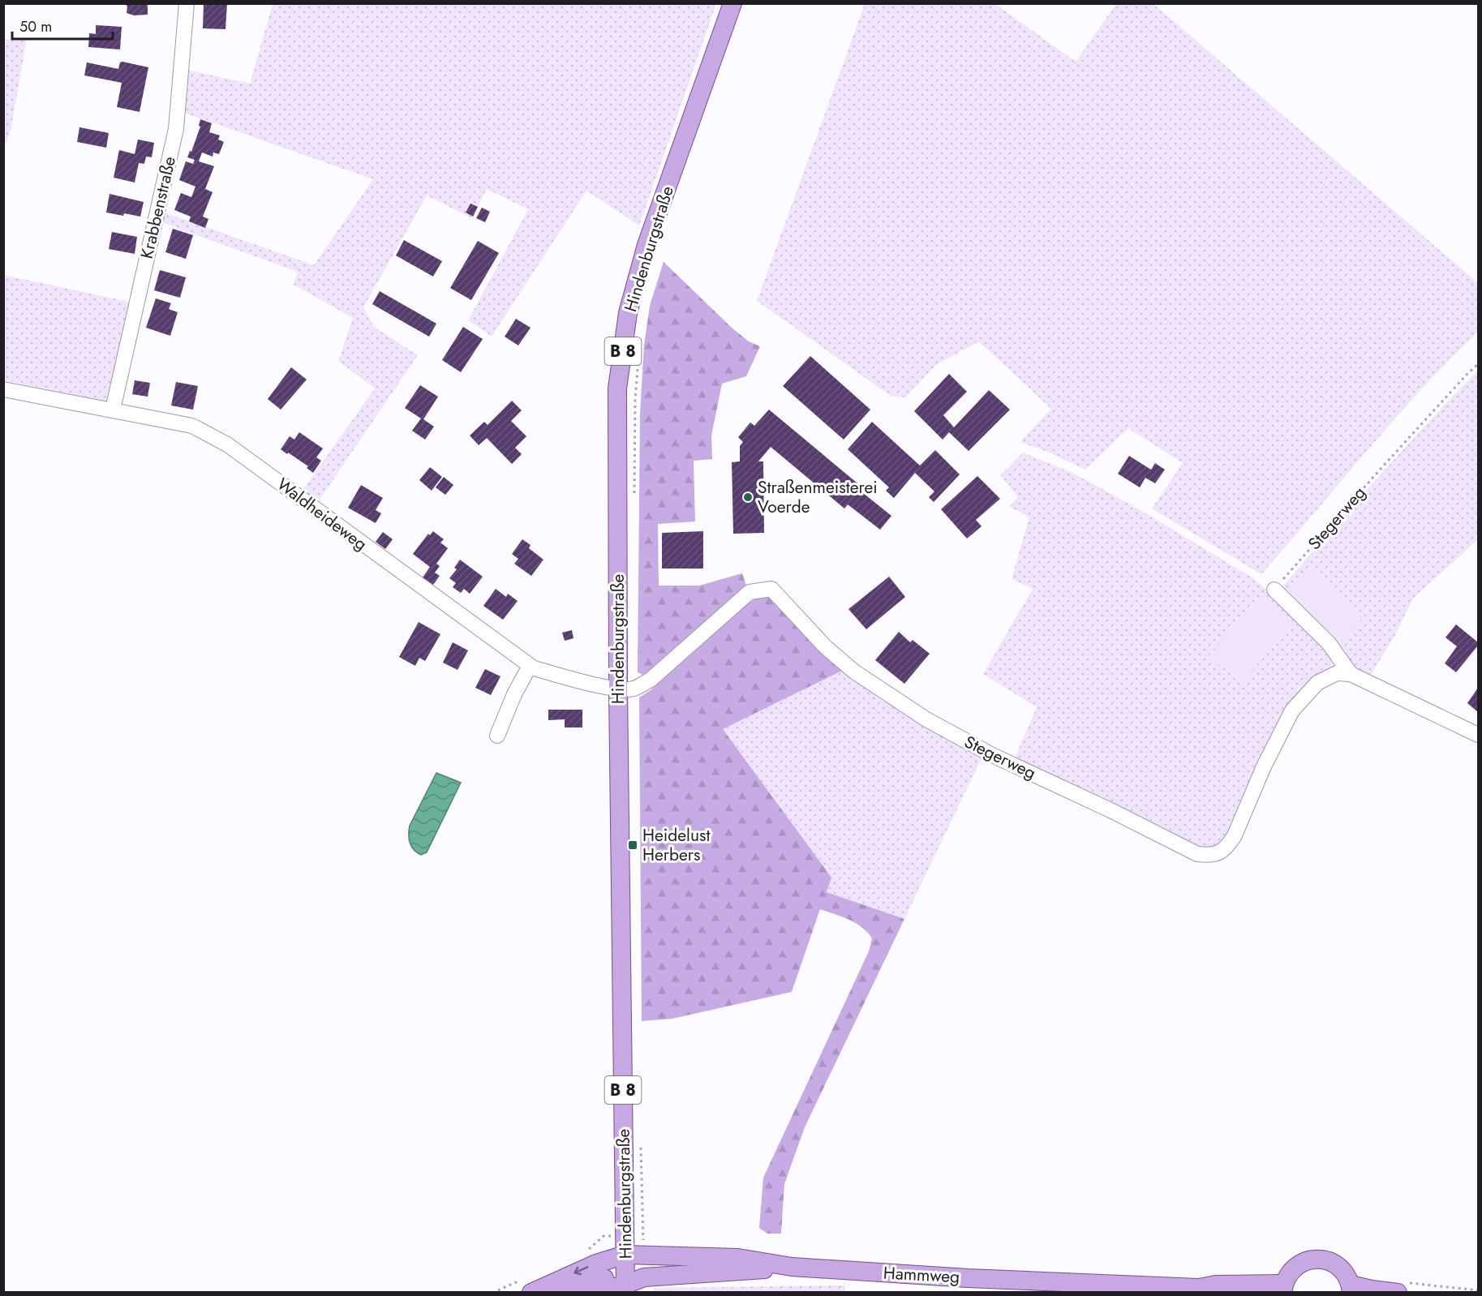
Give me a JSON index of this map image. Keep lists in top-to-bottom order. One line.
{"streets":{"main road":["Hindenburgstraße","B 8","Hammweg"],"street":["Krabbenstraße","Waldheideweg","Stegerweg"]},"crossings":[["Krabbenstraße","Waldheideweg"],["Hindenburgstraße","Waldheideweg"],["Hindenburgstraße","Stegerweg"],["Hindenburgstraße","Hammweg"],["Waldheideweg","Stegerweg"]],"places":{"other":["Straßenmeisterei Voerde"],"transit":["Heidelust Herbers"]},"scale_bar":"50 m"}
